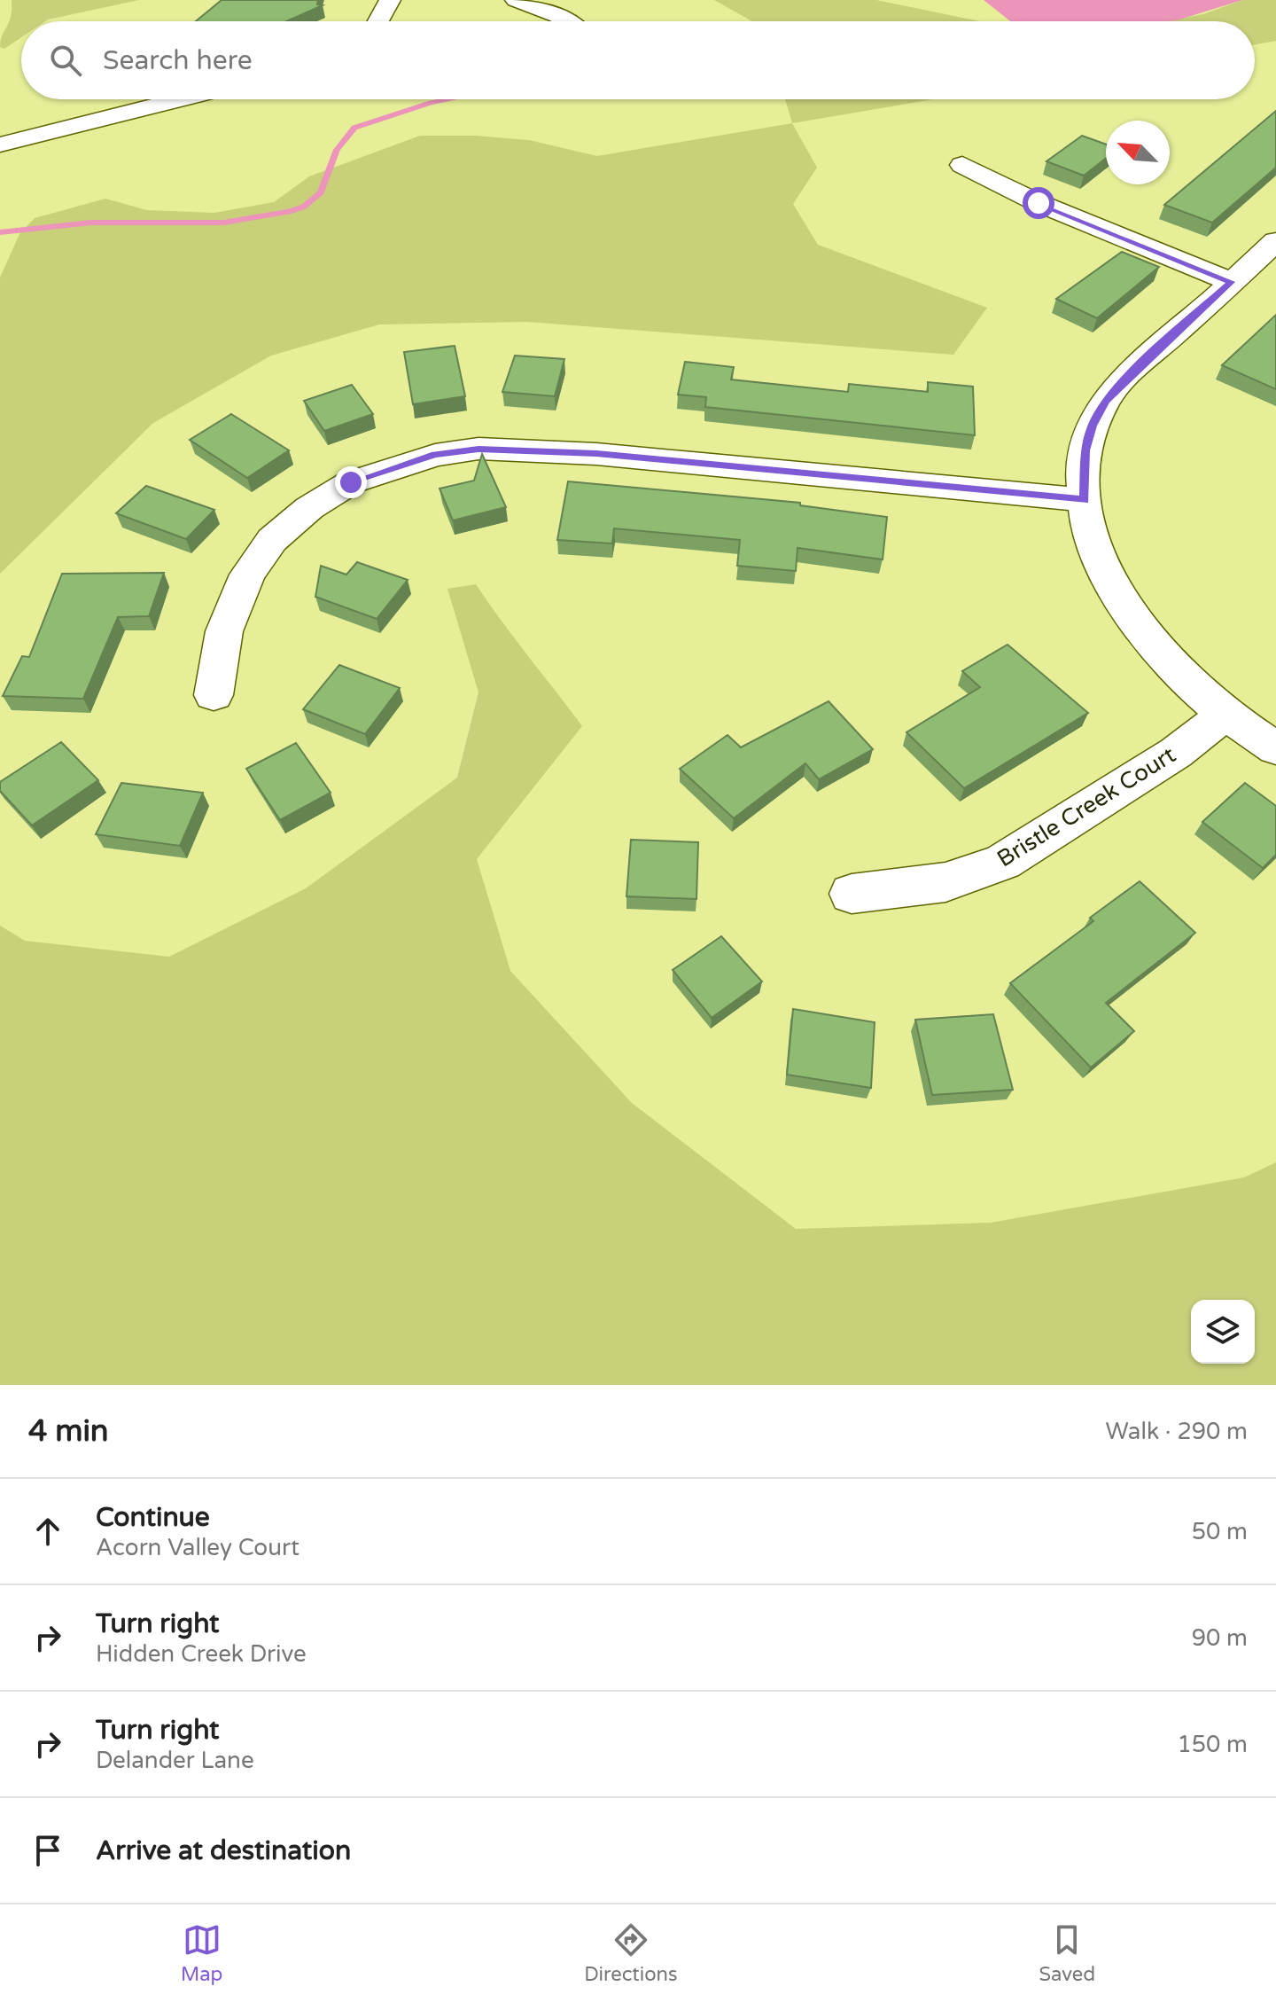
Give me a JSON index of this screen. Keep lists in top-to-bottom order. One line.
{"streets":{"street":["Bristle Creek Court"]},"north":"top left","page":{"search":"Search here","heading":["4 min","Walk · 290 m"],"list":[["Continue","Acorn Valley Court","50 m"],["Turn right","Hidden Creek Drive","90 m"],["Turn right","Delander Lane","150 m"],"Arrive at destination"],"nav":["Map","Directions","Saved"]}}
